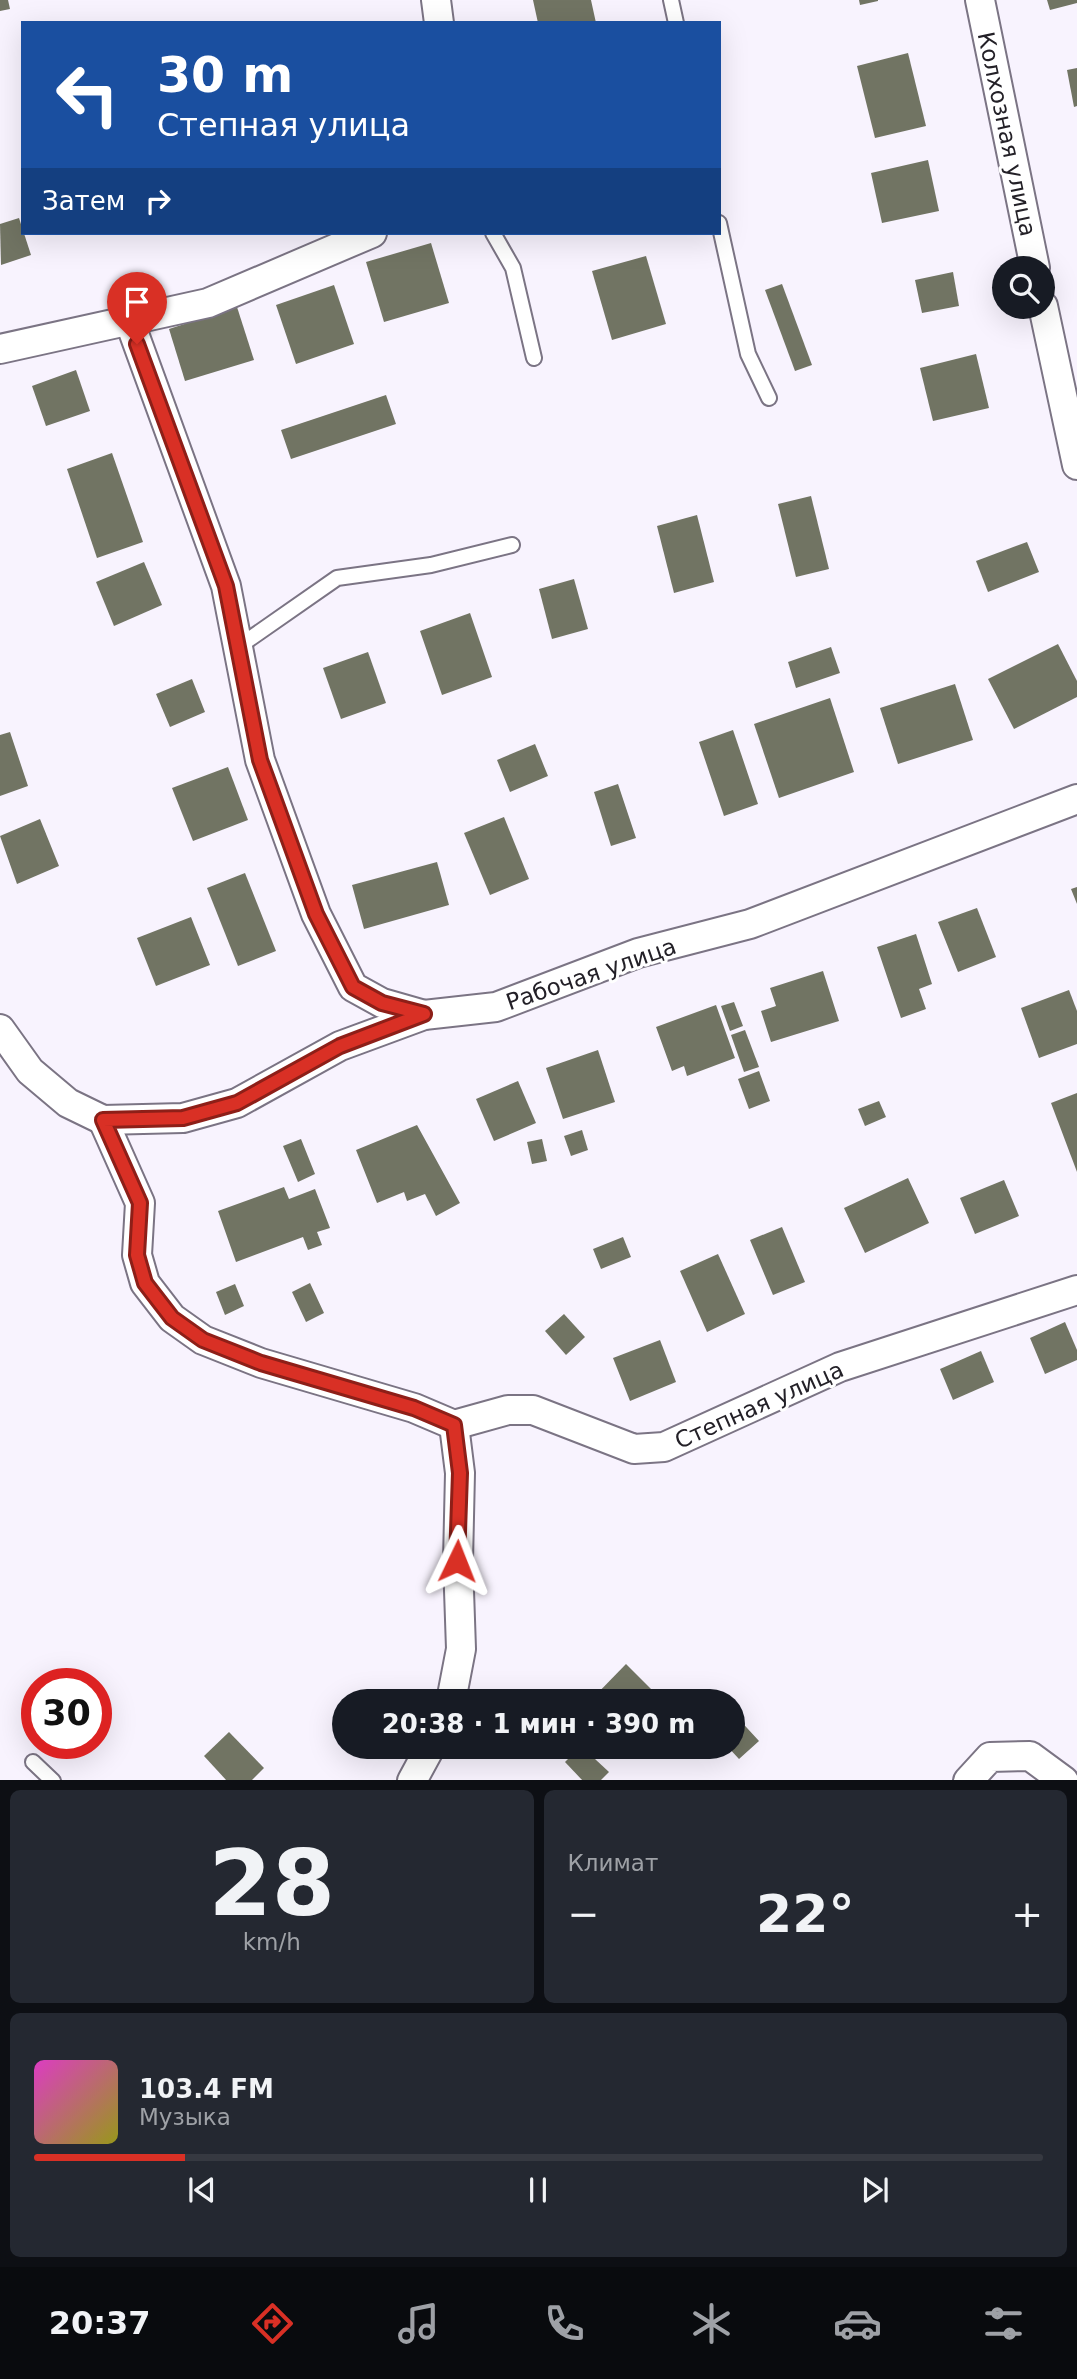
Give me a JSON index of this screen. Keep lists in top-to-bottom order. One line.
{"streets":{"street":["Колхозная улица","Рабочая улица","Степная улица"]},"page":{"turn":["30 m","Степная улица"],"then":"Затем","limit":"30","trip":"20:38 · 1 мин · 390 m","tile":[["28","km/h"],"Климат"],"heat":["−","22°","+"],"song":["103.4 FM","Музыка"],"tabs":"20:37"}}
